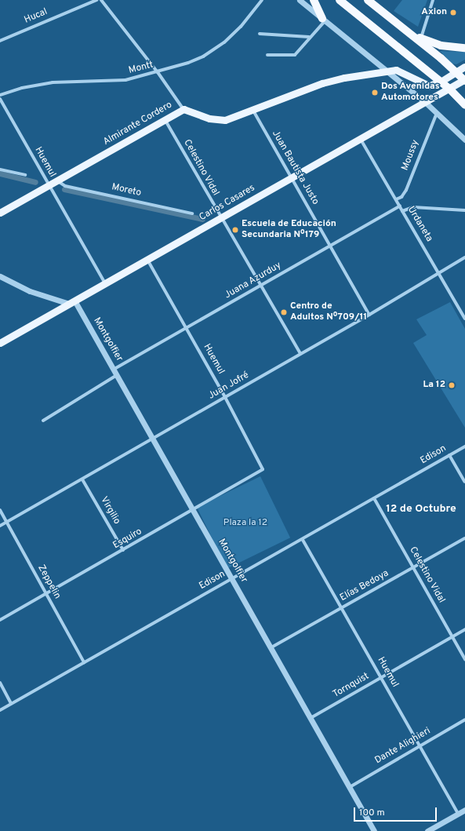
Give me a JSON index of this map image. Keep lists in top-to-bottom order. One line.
{"streets":{"main road":["Almirante Cordero","Carlos Casares"],"street":["Hucal","Montt","Moussy","Huemul","Celestino Vidal","Juan Bautista Justo","Moreto","Urdaneta","Juana Azurduy","Montgolfier","Juan Jofré","Edison","Virgilio","Esquiro","Zeppelin","Elías Bedoya","Tornquist","Dante Alighieri"]},"crossings":[["Almirante Cordero","Huemul"],["Almirante Cordero","Celestino Vidal"],["Almirante Cordero","Juan Bautista Justo"],["Almirante Cordero","Moreto"],["Moussy","Urdaneta"],["Huemul","Carlos Casares"],["Huemul","Juana Azurduy"],["Huemul","Juan Jofré"],["Huemul","Edison"],["Huemul","Esquiro"],["Huemul","Elías Bedoya"],["Huemul","Tornquist"],["Huemul","Dante Alighieri"],["Celestino Vidal","Carlos Casares"],["Celestino Vidal","Juana Azurduy"],["Celestino Vidal","Juan Jofré"],["Celestino Vidal","Edison"],["Celestino Vidal","Elías Bedoya"],["Celestino Vidal","Tornquist"],["Juan Bautista Justo","Carlos Casares"],["Juan Bautista Justo","Juana Azurduy"],["Juan Bautista Justo","Juan Jofré"],["Carlos Casares","Urdaneta"],["Carlos Casares","Montgolfier"],["Urdaneta","Juana Azurduy"],["Urdaneta","Juan Jofré"],["Juana Azurduy","Montgolfier"],["Montgolfier","Juan Jofré"],["Montgolfier","Edison"],["Montgolfier","Esquiro"],["Montgolfier","Elías Bedoya"],["Montgolfier","Tornquist"],["Montgolfier","Dante Alighieri"],["Juan Jofré","Virgilio"],["Juan Jofré","Zeppelin"],["Edison","Zeppelin"],["Virgilio","Esquiro"],["Esquiro","Zeppelin"]],"districts":["12 de Octubre"],"parks":["Plaza la 12"],"places":["Axion","Dos Avenidas Automotores","Escuela de Educación Secundaria Nº179","Centro de Adultos Nº709/11","La 12"],"scale_bar":"100 m"}
